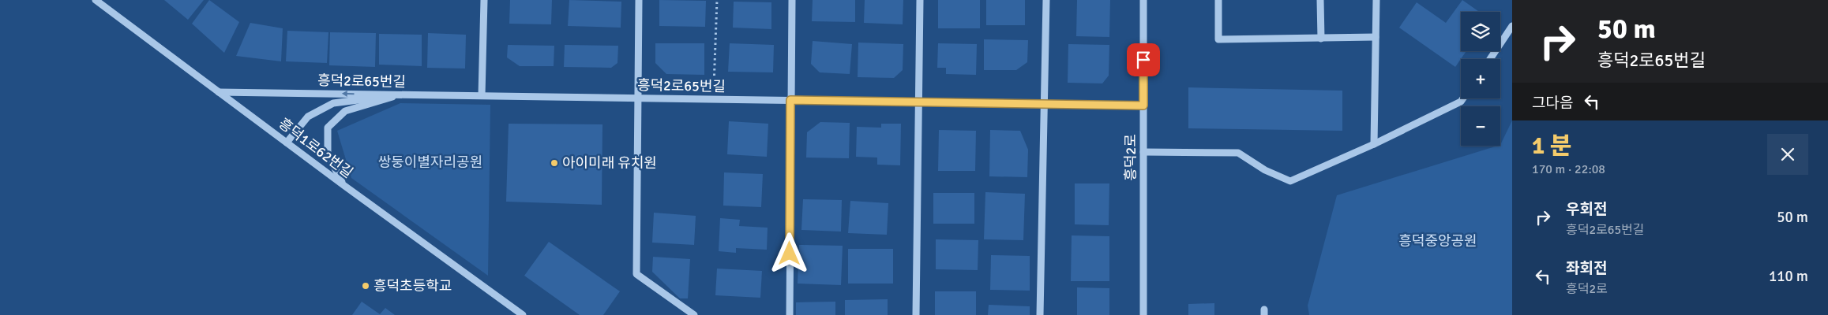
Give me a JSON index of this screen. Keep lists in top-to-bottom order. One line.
{"streets":{"street":["흥덕2로65번길","흥덕1로62번길","흥덕2로"]},"crossings":[["흥덕2로65번길","흥덕1로62번길"],["흥덕2로65번길","흥덕2로"]],"parks":["쌍둥이별자리공원","흥덕중앙공원"],"places":["아이미래 유치원","흥덕초등학교"],"page":{"turn":["50 m","흥덕2로65번길"],"map_buttons":["+","−"],"then":"그다음","heading":["1 분","170 m · 22:08"],"list":[{"name":"우회전","note":"흥덕2로65번길","value":"50 m"},{"name":"좌회전","note":"흥덕2로","value":"110 m"}]}}
